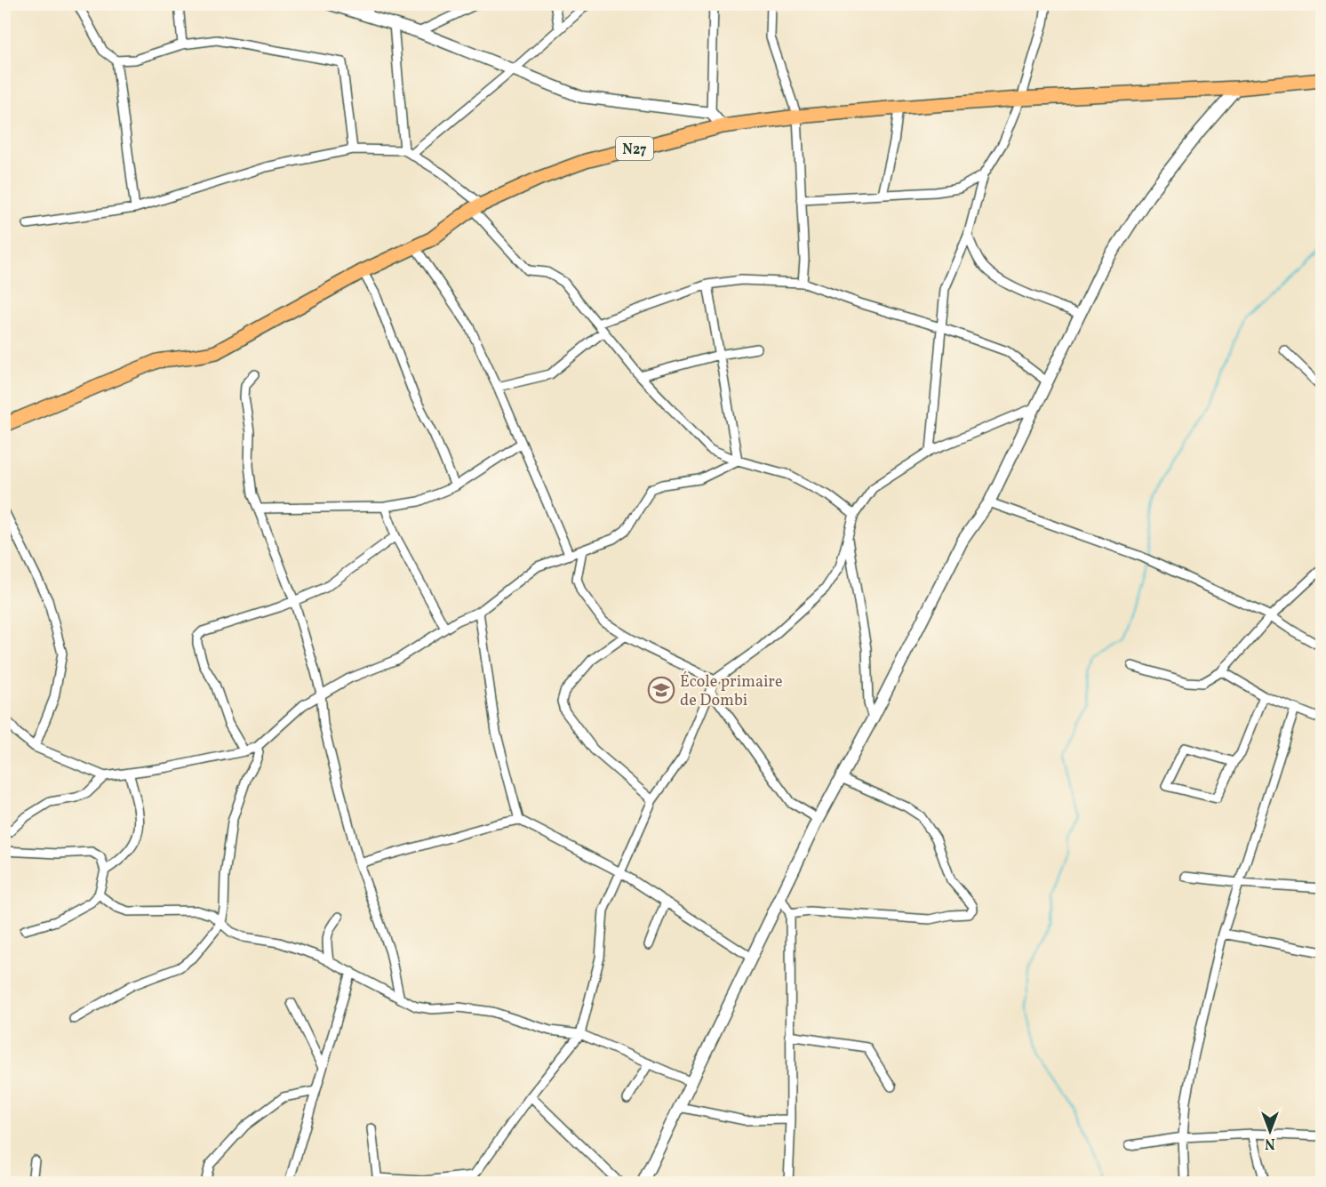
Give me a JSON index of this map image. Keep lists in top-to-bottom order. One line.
{"streets":{"main road":["N27"]},"places":{"school or university":["École primaire de Dombi"]},"north":"bottom"}
